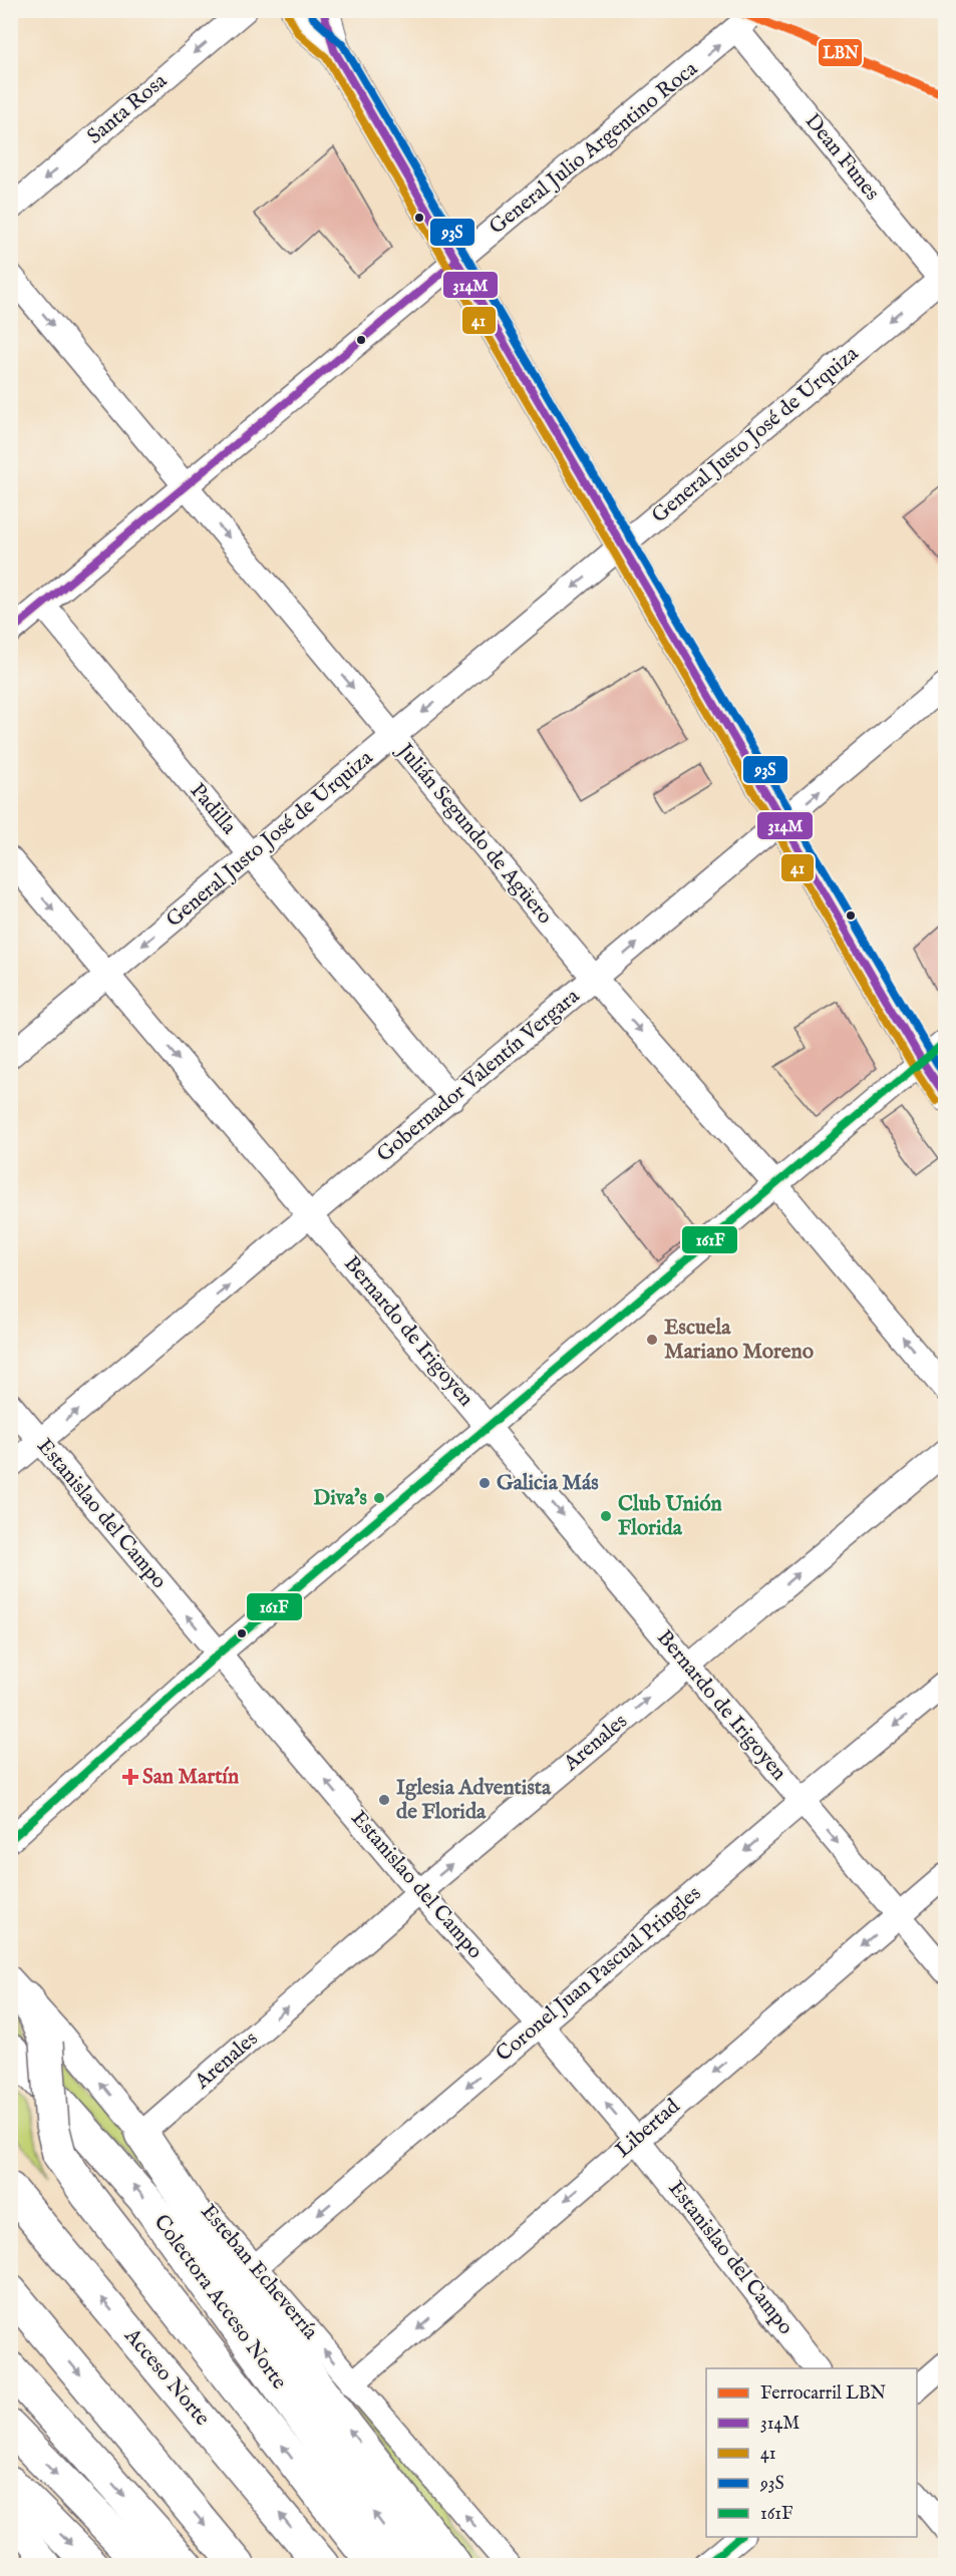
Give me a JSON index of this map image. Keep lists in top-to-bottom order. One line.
{"streets":{"highway":["Colectora Acceso Norte","Acceso Norte"],"street":["Santa Rosa","General Julio Argentino Roca","Dean Funes","General Justo José de Urquiza","Padilla","Julián Segundo de Agüero","Gobernador Valentín Vergara","Bernardo de Irigoyen","Estanislao del Campo","Arenales","Coronel Juan Pascual Pringles","Libertad","Esteban Echeverría"]},"crossings":[["General Julio Argentino Roca","Dean Funes"],["General Julio Argentino Roca","Padilla"],["General Julio Argentino Roca","Julián Segundo de Agüero"],["Dean Funes","General Justo José de Urquiza"],["General Justo José de Urquiza","Padilla"],["General Justo José de Urquiza","Julián Segundo de Agüero"],["General Justo José de Urquiza","Bernardo de Irigoyen"],["Padilla","Gobernador Valentín Vergara"],["Julián Segundo de Agüero","Gobernador Valentín Vergara"],["Gobernador Valentín Vergara","Bernardo de Irigoyen"],["Gobernador Valentín Vergara","Estanislao del Campo"],["Bernardo de Irigoyen","Arenales"],["Bernardo de Irigoyen","Coronel Juan Pascual Pringles"],["Bernardo de Irigoyen","Libertad"],["Estanislao del Campo","Arenales"],["Estanislao del Campo","Coronel Juan Pascual Pringles"],["Estanislao del Campo","Libertad"],["Arenales","Esteban Echeverría"],["Coronel Juan Pascual Pringles","Esteban Echeverría"],["Libertad","Esteban Echeverría"]],"one_way":["Santa Rosa","General Julio Argentino Roca","General Justo José de Urquiza","Gobernador Valentín Vergara","Bernardo de Irigoyen","Estanislao del Campo","Arenales","Coronel Juan Pascual Pringles","Libertad","Esteban Echeverría"],"places":{"other":["Escuela Mariano Moreno","Galicia Más","Diva's","Club Unión Florida","Iglesia Adventista de Florida"],"health":["San Martín"]},"lines":["rail line LBN","transit line 314M","transit line 93S","transit line 41","transit line 161F"],"legend":["Ferrocarril LBN","314M","41","93S","161F"]}
